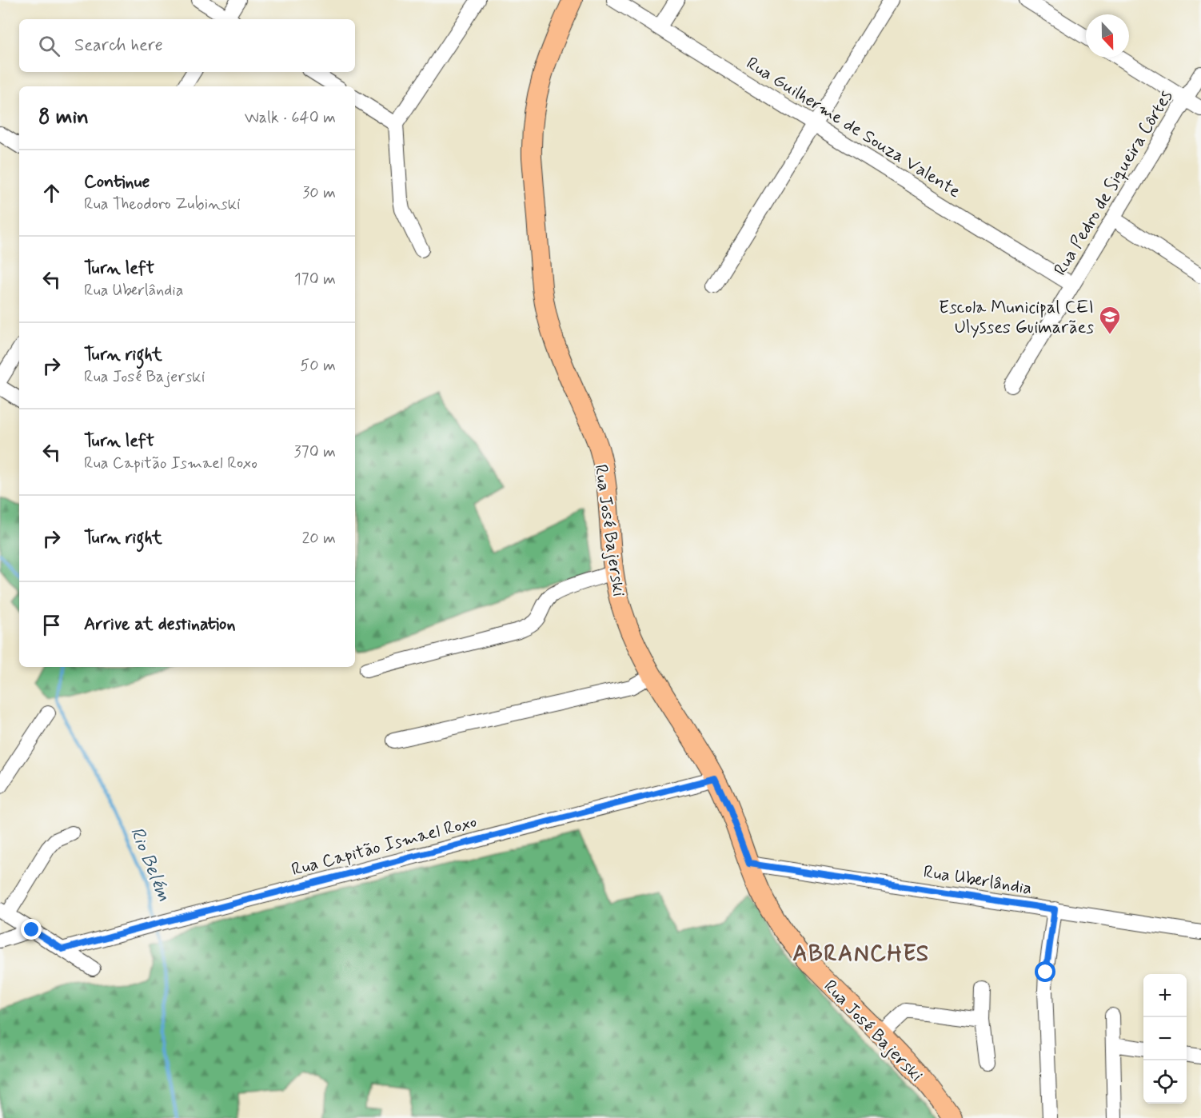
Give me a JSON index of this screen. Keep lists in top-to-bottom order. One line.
{"streets":{"main road":["Rua José Bajerski"],"street":["Rua Guilherme de Souza Valente","Rua Pedro de Siqueira Côrtes","Rua Capitão Ismael Roxo","Rua Uberlândia"]},"crossings":[["Rua Guilherme de Souza Valente","Rua Pedro de Siqueira Côrtes"],["Rua José Bajerski","Rua Capitão Ismael Roxo"],["Rua José Bajerski","Rua Uberlândia"]],"districts":["ABRANCHES"],"water":["Rio Belém"],"places":{"school or university":["Escola Municipal CEI Ulysses Guimarães"]},"north":"bottom","page":{"search":"Search here","heading":["8 min","Walk · 640 m"],"list":[["Continue","Rua Theodoro Zubinski","30 m"],["Turn left","Rua Uberlândia","170 m"],["Turn right","Rua José Bajerski","50 m"],["Turn left","Rua Capitão Ismael Roxo","370 m"],["Turn right","20 m"],"Arrive at destination"],"map_buttons":["+","−"]}}
